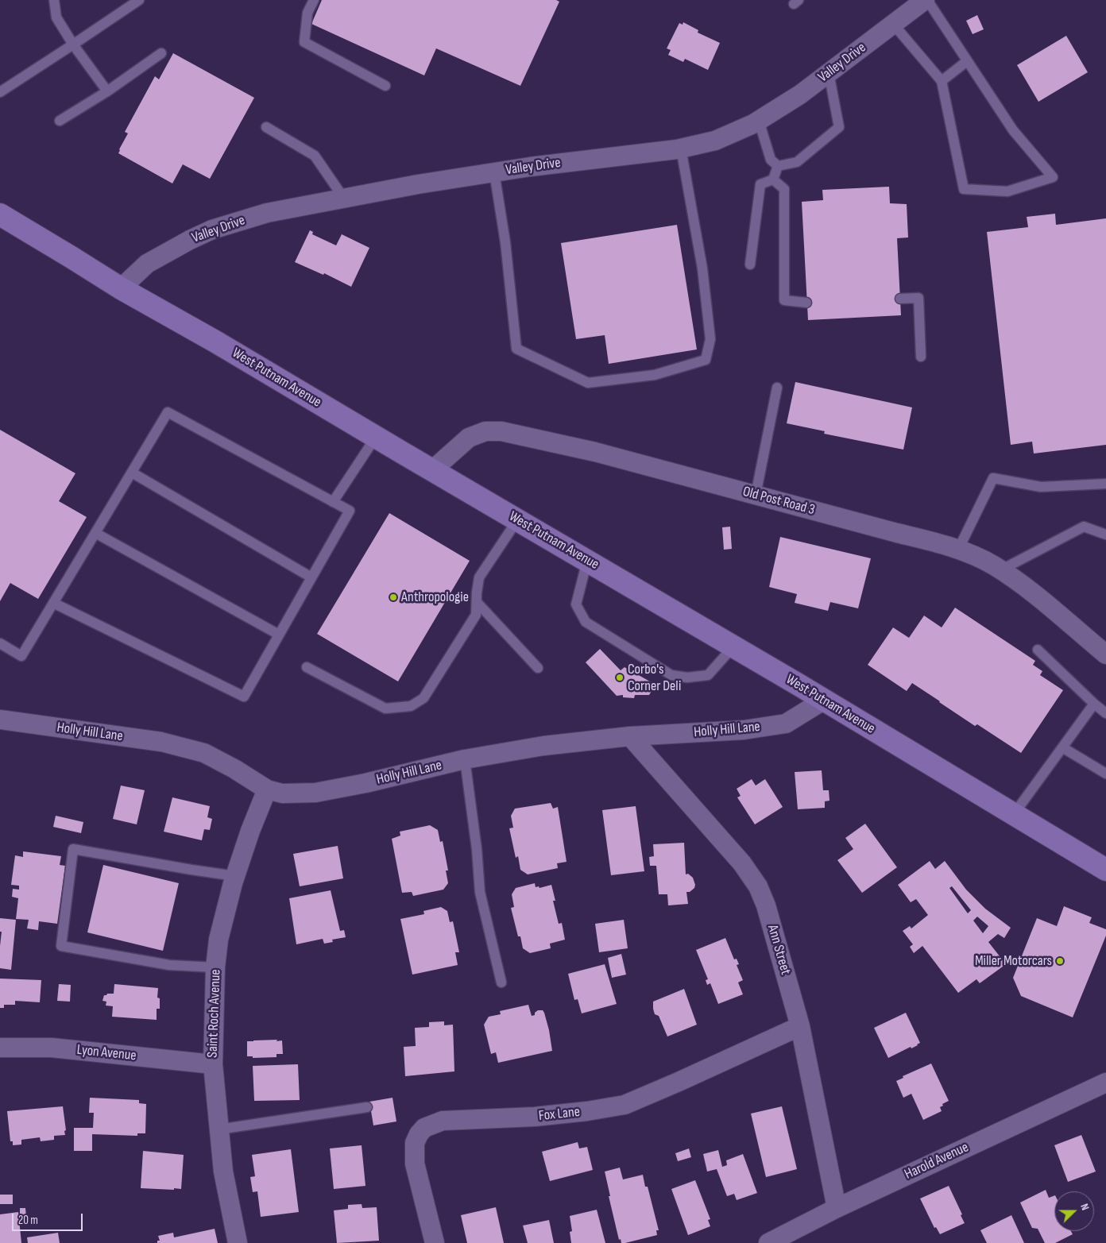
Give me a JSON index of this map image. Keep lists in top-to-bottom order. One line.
{"streets":{"main road":["West Putnam Avenue"],"street":["Valley Drive","Old Post Road 3","Holly Hill Lane","Ann Street","Saint Roch Avenue","Lyon Avenue","Fox Lane","Harold Avenue"]},"crossings":[["Valley Drive","West Putnam Avenue"],["West Putnam Avenue","Old Post Road 3"],["West Putnam Avenue","Holly Hill Lane"],["Holly Hill Lane","Ann Street"],["Holly Hill Lane","Saint Roch Avenue"],["Ann Street","Fox Lane"],["Ann Street","Harold Avenue"],["Saint Roch Avenue","Lyon Avenue"]],"places":["Anthropologie","Corbo's Corner Deli","Miller Motorcars"],"scale_bar":"20 m","north":"right"}
